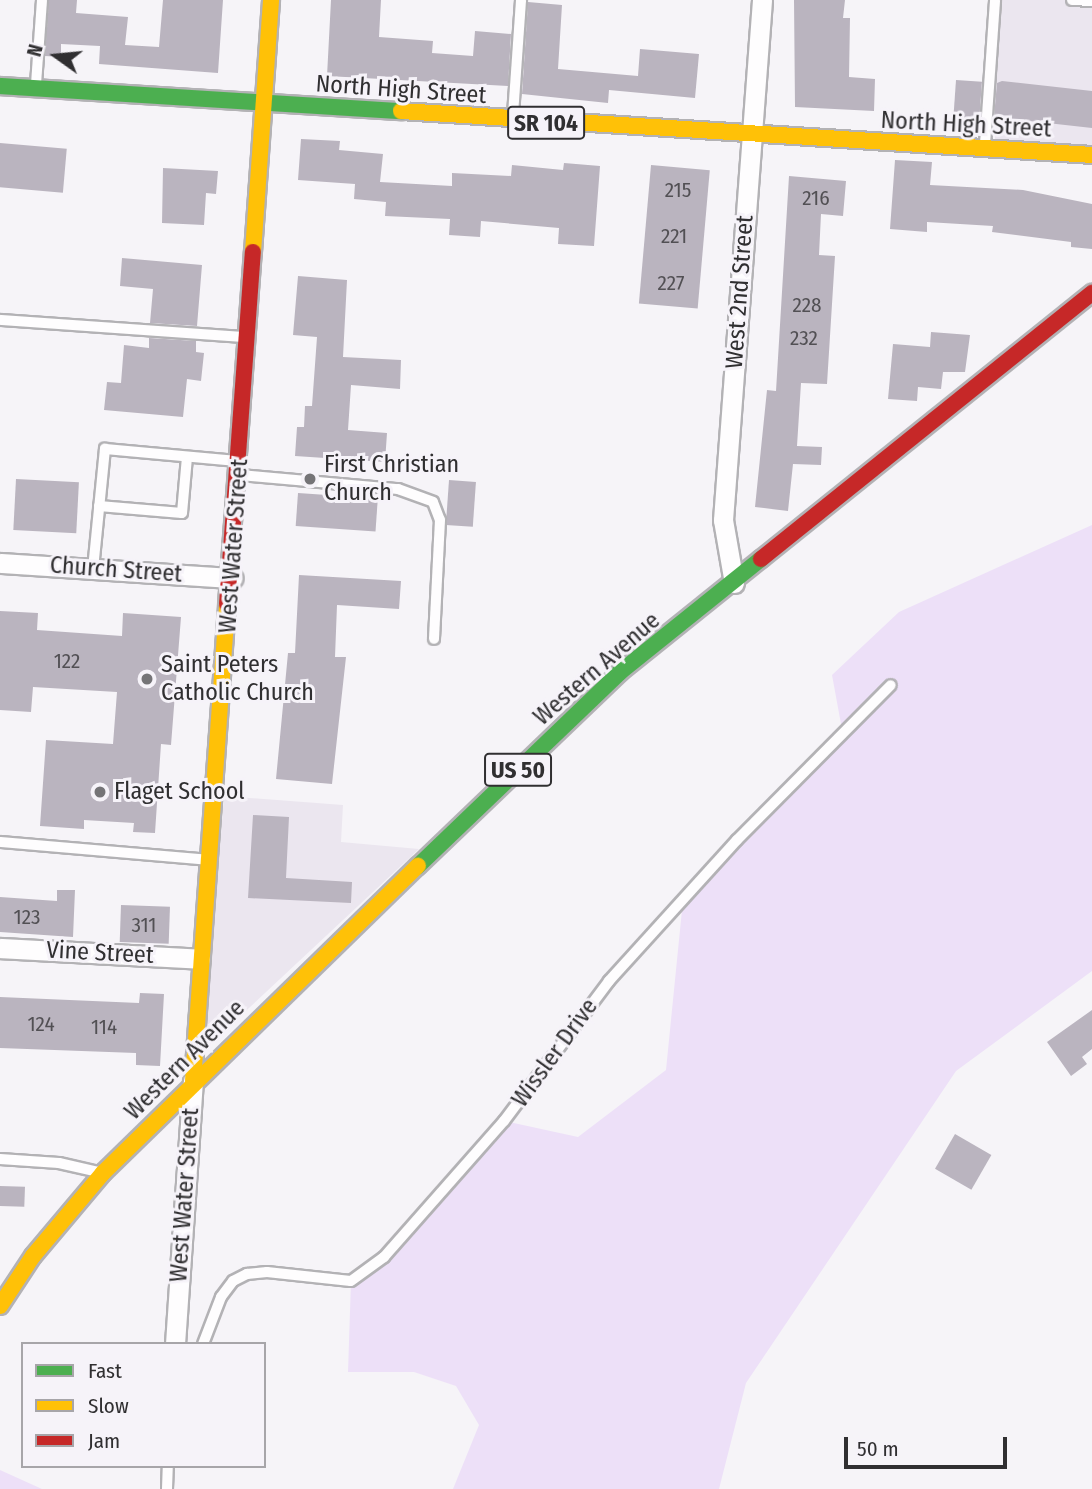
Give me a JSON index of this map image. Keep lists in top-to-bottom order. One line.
{"streets":{"main road":["North High Street","SR 104","West Water Street","Western Avenue","US 50"],"street":["West 2nd Street","Church Street","Vine Street"],"lane":["Wissler Drive"]},"crossings":[["North High Street","West 2nd Street"],["North High Street","West Water Street"],["West 2nd Street","Western Avenue"],["West Water Street","Church Street"],["West Water Street","Western Avenue"],["West Water Street","Vine Street"]],"places":["First Christian Church","Saint Peters Catholic Church","Flaget School"],"house_numbers":["215","216","221","227","228","232","122","123","311","124","114"],"legend":["Fast","Slow","Jam"],"scale_bar":"50 m","north":"left"}
